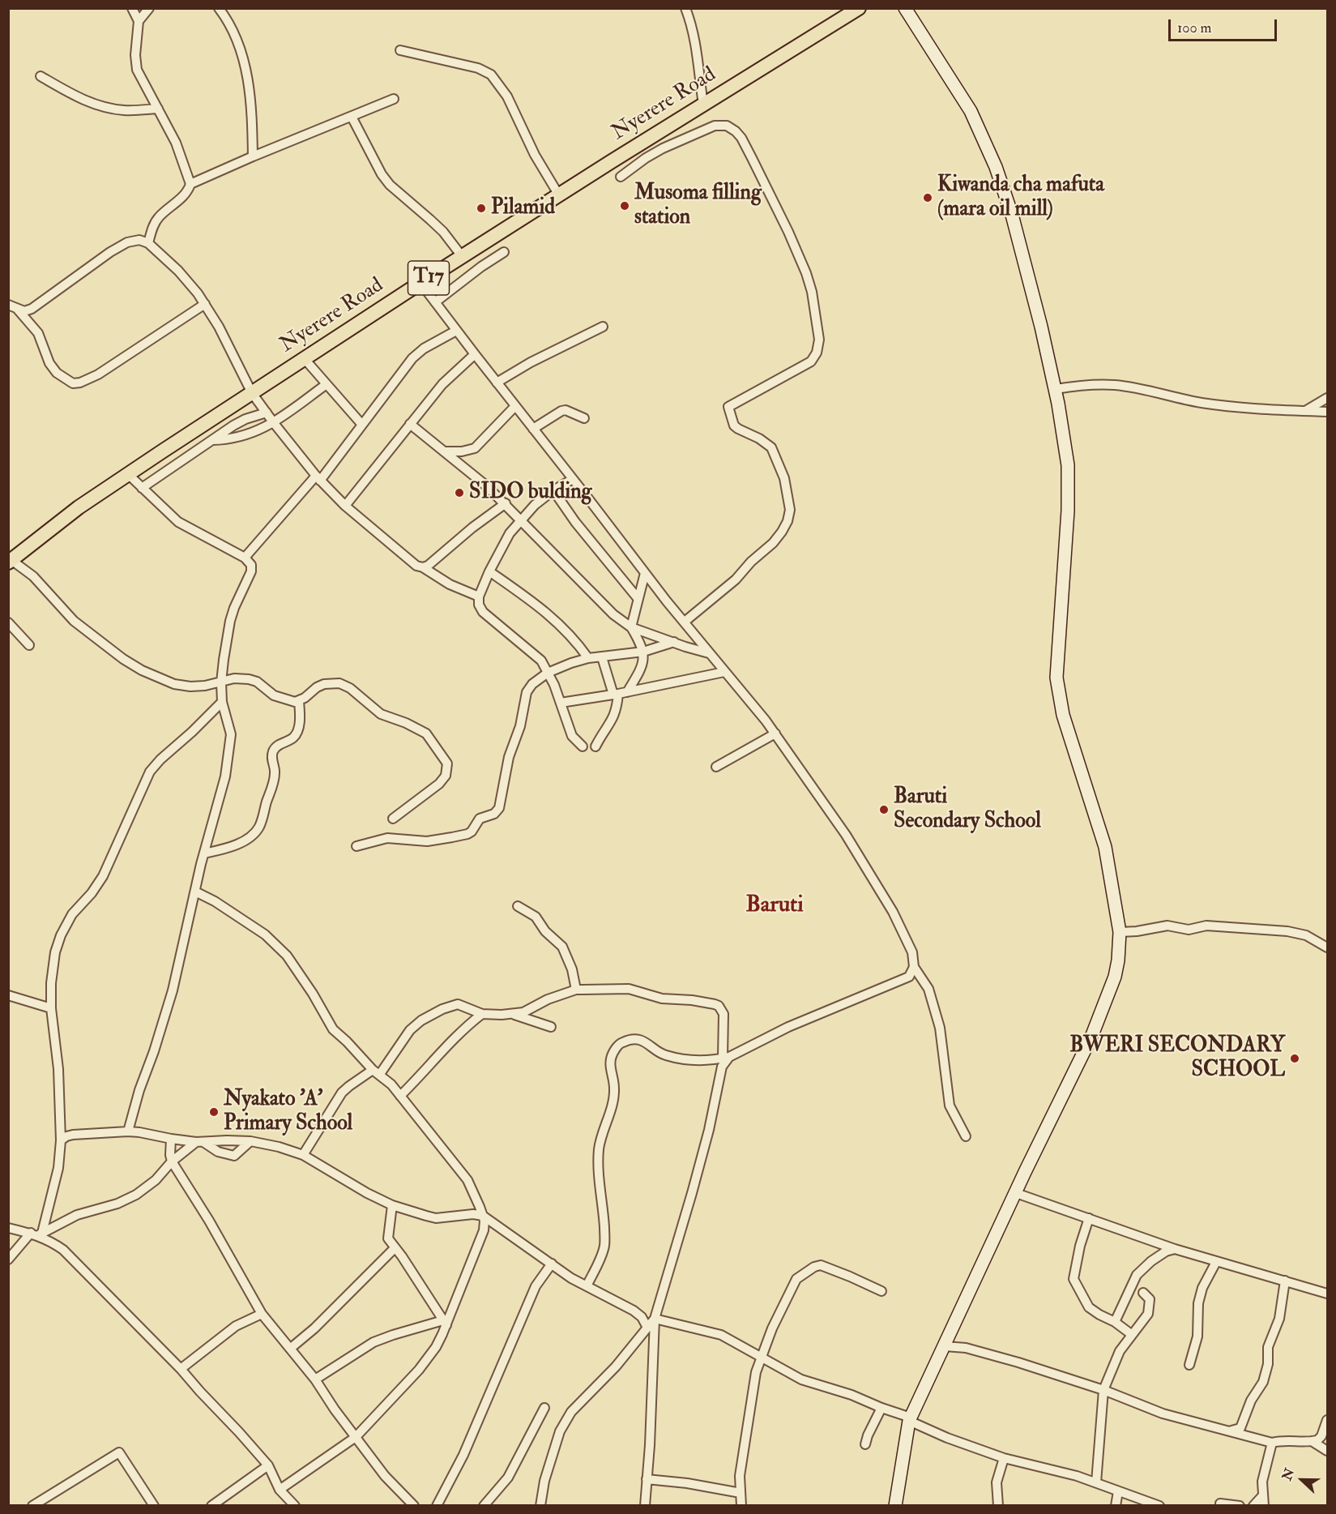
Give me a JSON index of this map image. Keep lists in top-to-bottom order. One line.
{"streets":{"main road":["Nyerere Road","T17"]},"districts":["Baruti"],"places":["Kiwanda cha mafuta (mara oil mill)","Musoma filling station","Pilamid","SIDO bulding","Baruti Secondary School","BWERI SECONDARY SCHOOL","Nyakato 'A' Primary School"],"scale_bar":"100 m","north":"left"}
